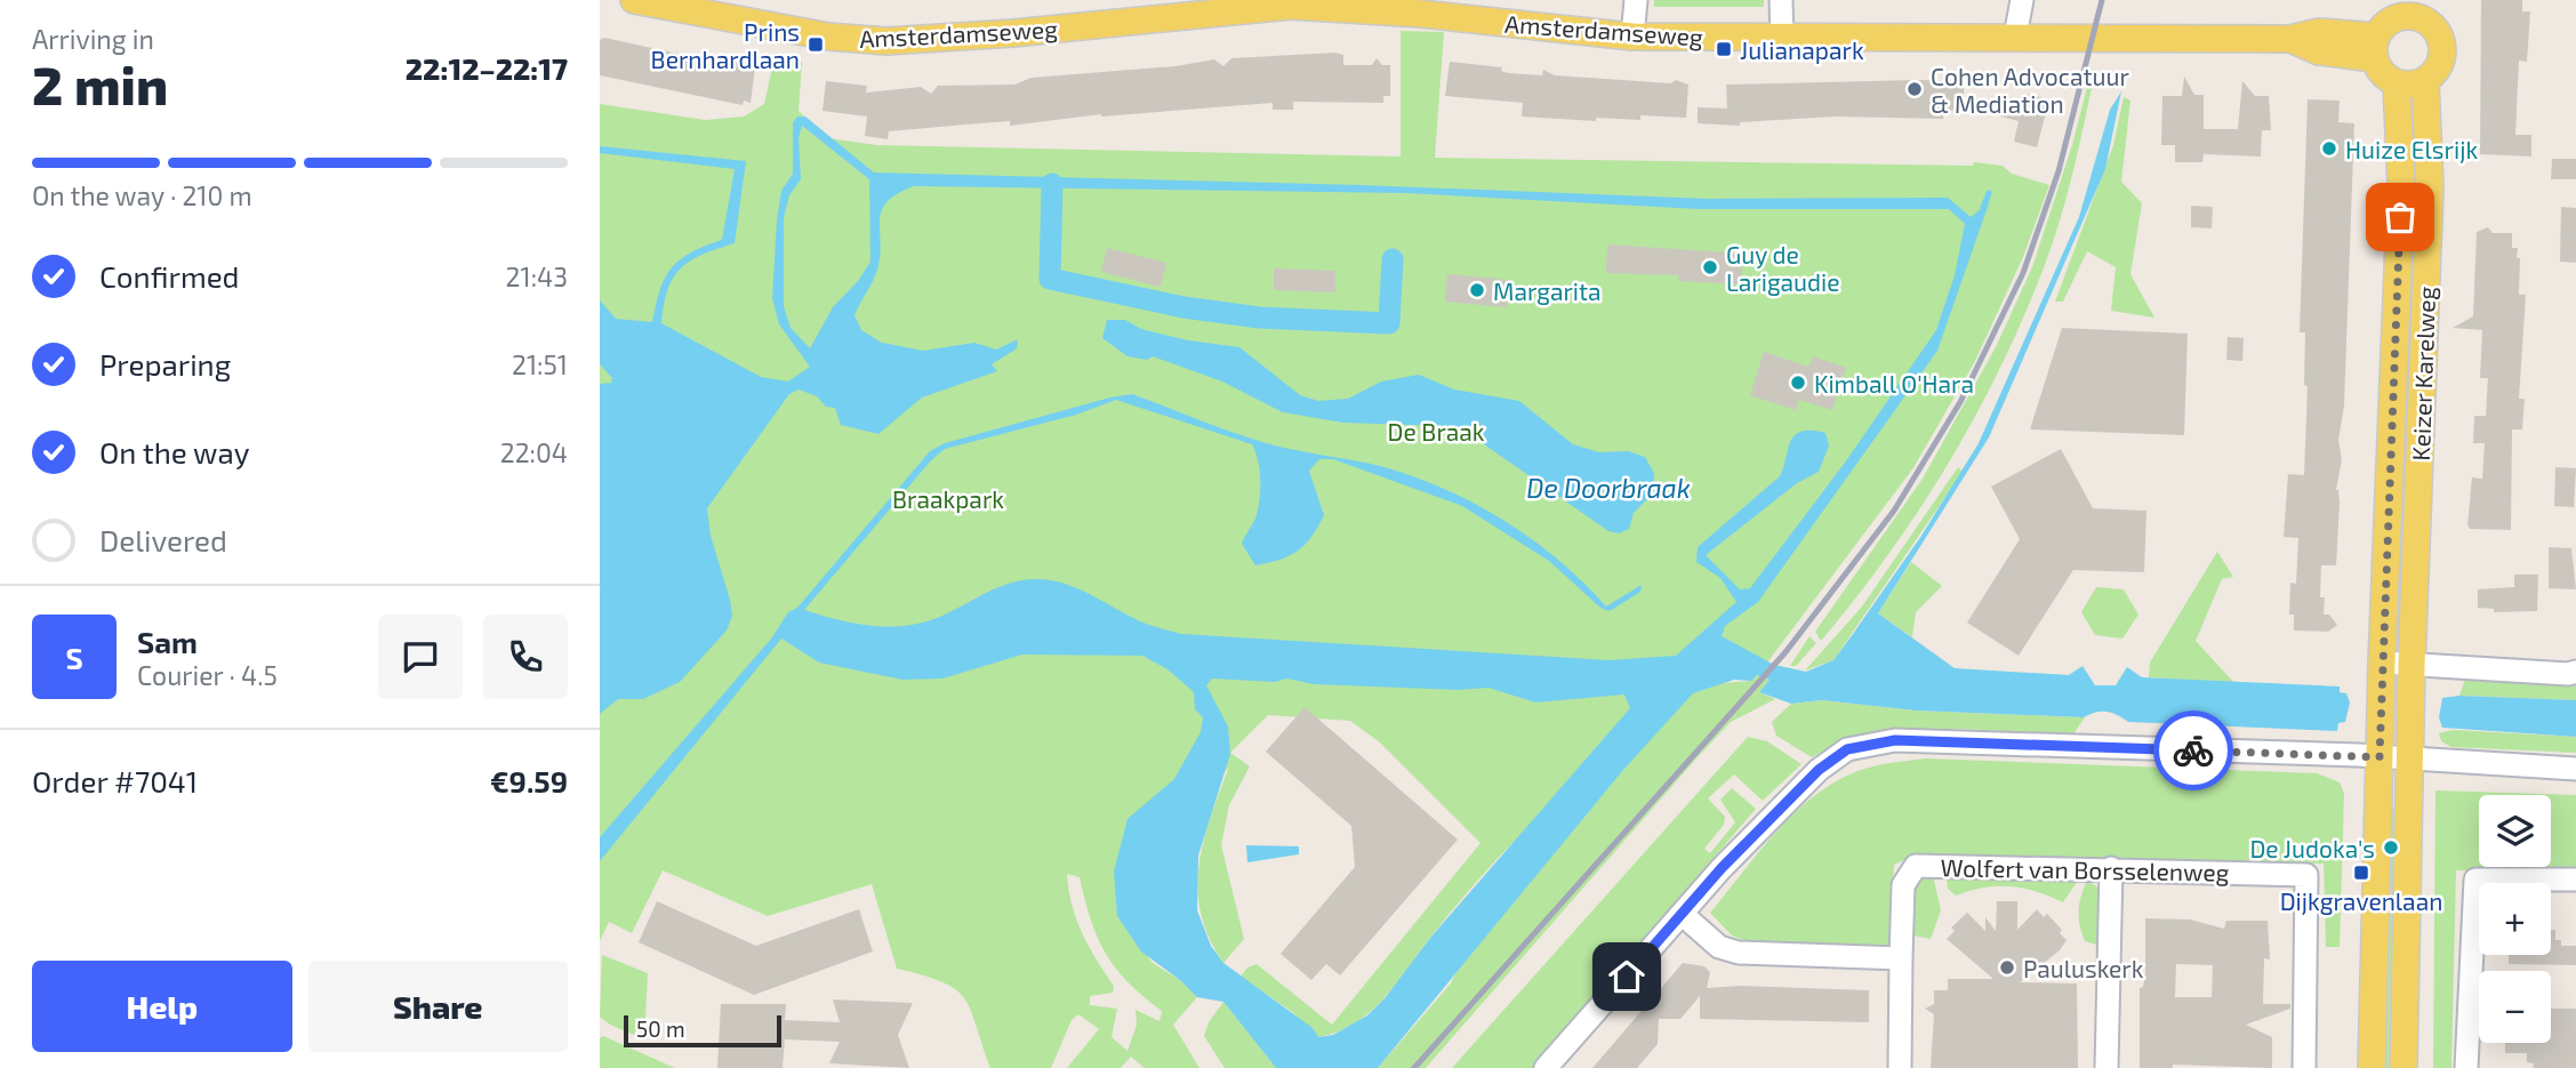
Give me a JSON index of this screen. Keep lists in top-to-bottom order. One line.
{"streets":{"main road":["Amsterdamseweg","Keizer Karelweg"],"street":["Wolfert van Borsselenweg"]},"crossings":[["Amsterdamseweg","Keizer Karelweg"]],"water":["De Doorbraak"],"parks":["De Braak","Braakpark"],"places":{"transit":["Prins Bernhardlaan","Julianapark","Dijkgravenlaan"],"other":["Cohen Advocatuur & Mediation","Huize Elsrijk","Guy de Larigaudie","Margarita","Kimball O'Hara","De Judoka's","Pauluskerk"]},"scale_bar":"50 m","page":{"heading":["2 min","Arriving in","22:12–22:17"],"panel":["Sam","Courier · 4.5","Order #7041","€9.59"],"bar":"On the way · 210 m","list":[["Confirmed","21:43"],["Preparing","21:51"],["On the way","22:04"],"Delivered"],"round":"S","map_buttons":["+","−"],"buttons":["Help","Share"],"scale":"50 m"}}
